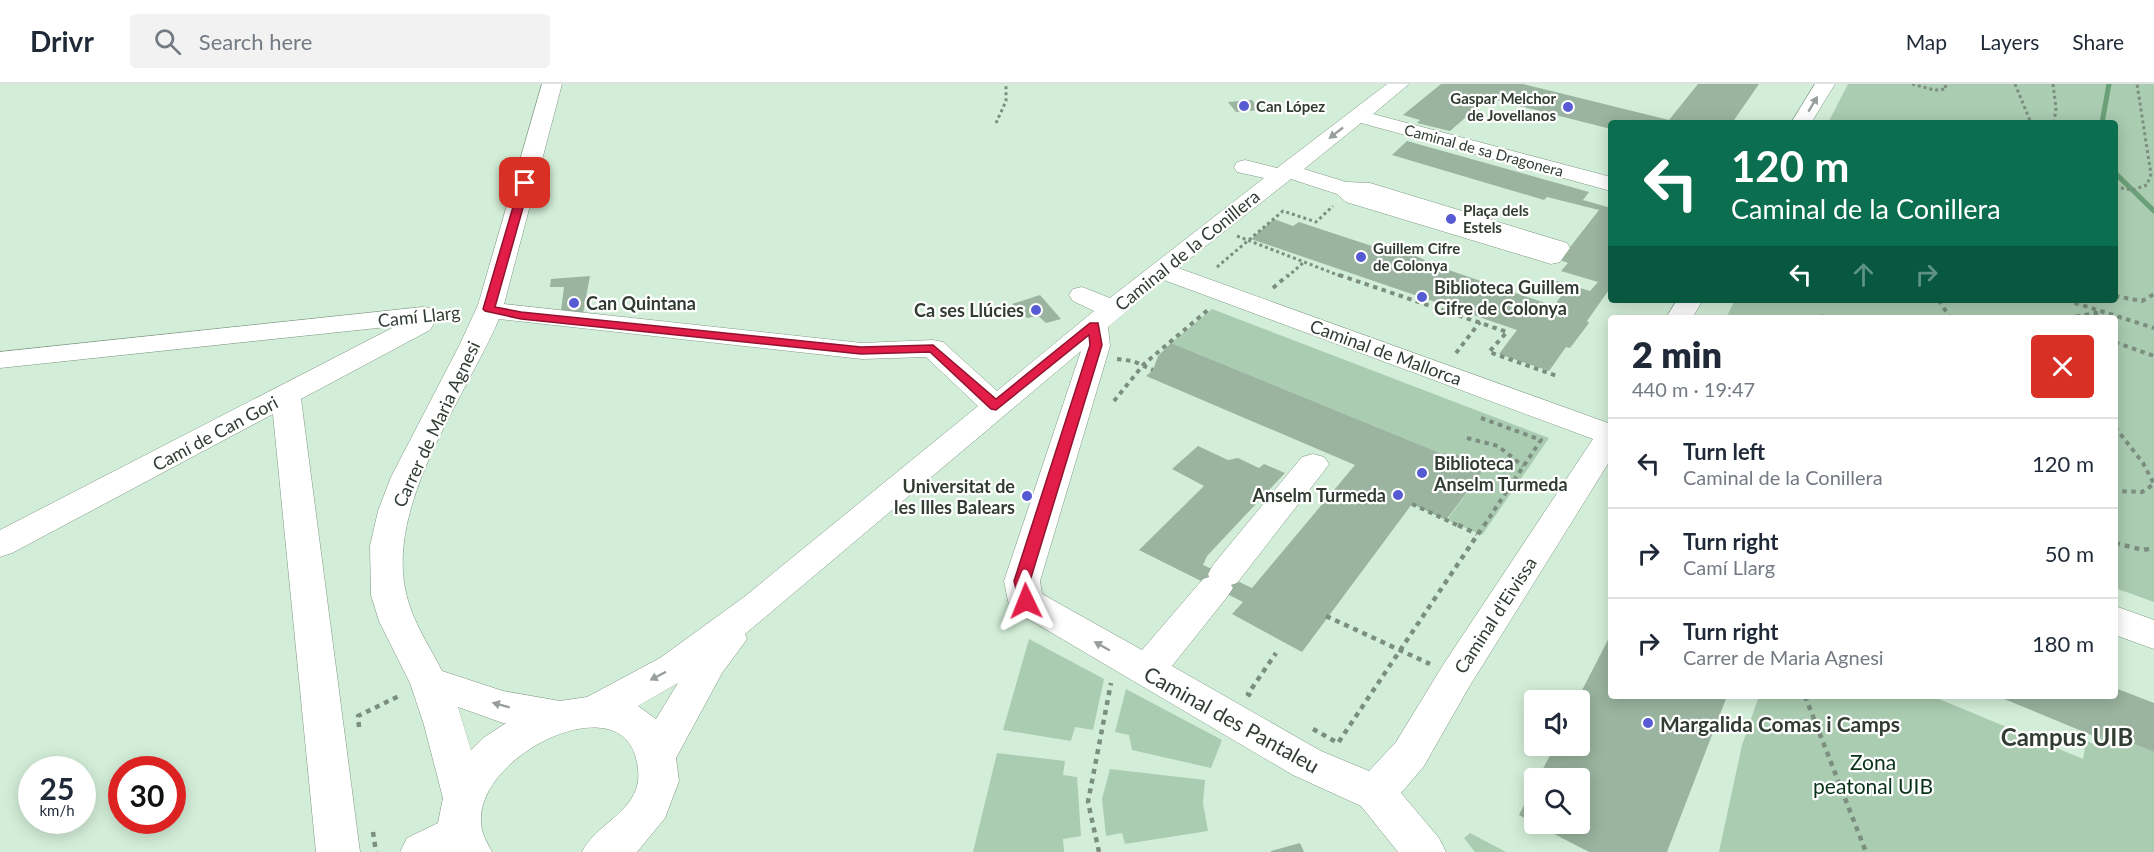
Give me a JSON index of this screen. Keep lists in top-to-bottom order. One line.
{"streets":{"street":["Caminal de sa Dragonera","Caminal de la Conillera","Camí Llarg","Caminal de Mallorca","Carrer de Maria Agnesi","Camí de Can Gori","Caminal d'Eivissa","Caminal des Pantaleu"]},"crossings":[["Caminal de sa Dragonera","Caminal de la Conillera"],["Caminal de la Conillera","Caminal de Mallorca"],["Camí Llarg","Camí de Can Gori"],["Caminal d'Eivissa","Caminal des Pantaleu"]],"one_way":["Caminal des Pantaleu"],"districts":["Campus UIB"],"parks":["Zona peatonal UIB"],"places":["Can López","Gaspar Melchor de Jovellanos","Plaça dels Estels","Guillem Cifre de Colonya","Biblioteca Guillem Cifre de Colonya","Can Quintana","Ca ses Llúcies","Biblioteca Anselm Turmeda","Anselm Turmeda","Universitat de les Illes Balears","Margalida Comas i Camps"],"page":{"header":"Drivr","search":"Search here","nav":["Map","Layers","Share"],"turn":["120 m","Caminal de la Conillera"],"heading":["2 min","440 m · 19:47"],"list":[{"name":"Turn left","note":"Caminal de la Conillera","value":"120 m"},{"name":"Turn right","note":"Camí Llarg","value":"50 m"},{"name":"Turn right","note":"Carrer de Maria Agnesi","value":"180 m"}],"speed":"25 km/h","limit":"30"}}
